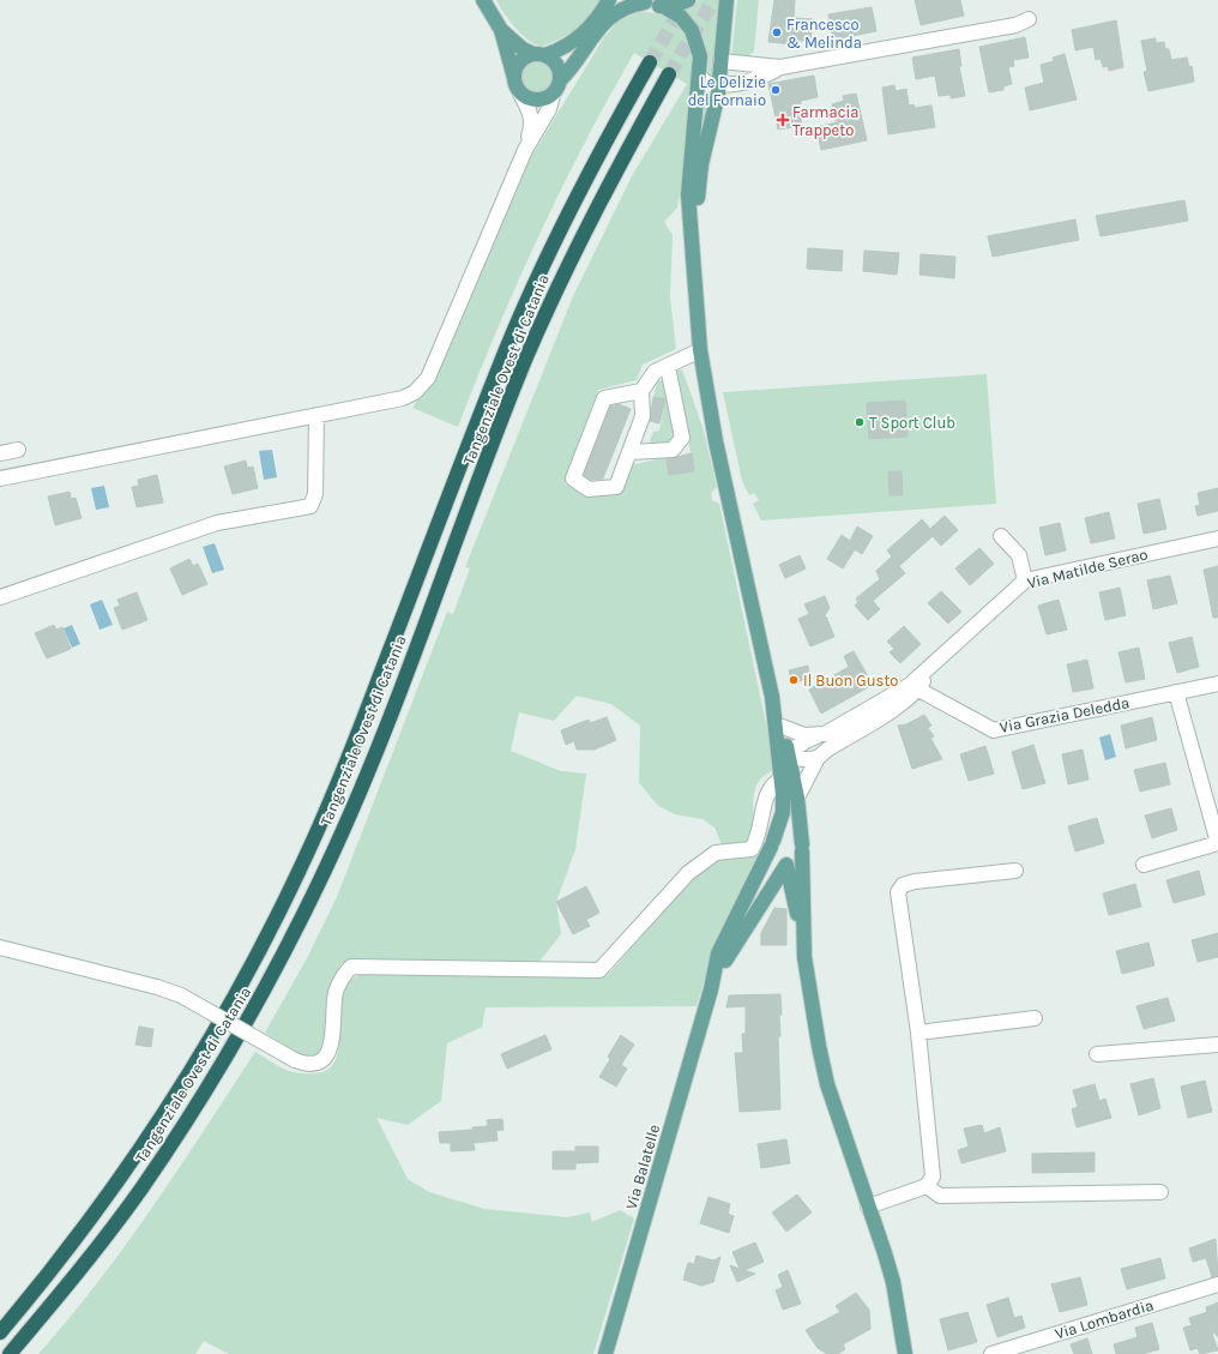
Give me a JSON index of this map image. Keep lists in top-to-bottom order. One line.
{"streets":{"highway":["Tangenziale Ovest di Catania"],"main road":["Via Balatelle"],"street":["Via Matilde Serao","Via Grazia Deledda","Via Lombardia"]},"crossings":[["Via Matilde Serao","Via Grazia Deledda"]],"places":{"other":["Francesco & Melinda","Le Delizie del Fornaio","T Sport Club","Il Buon Gusto"],"health":["Farmacia Trappeto"]}}
